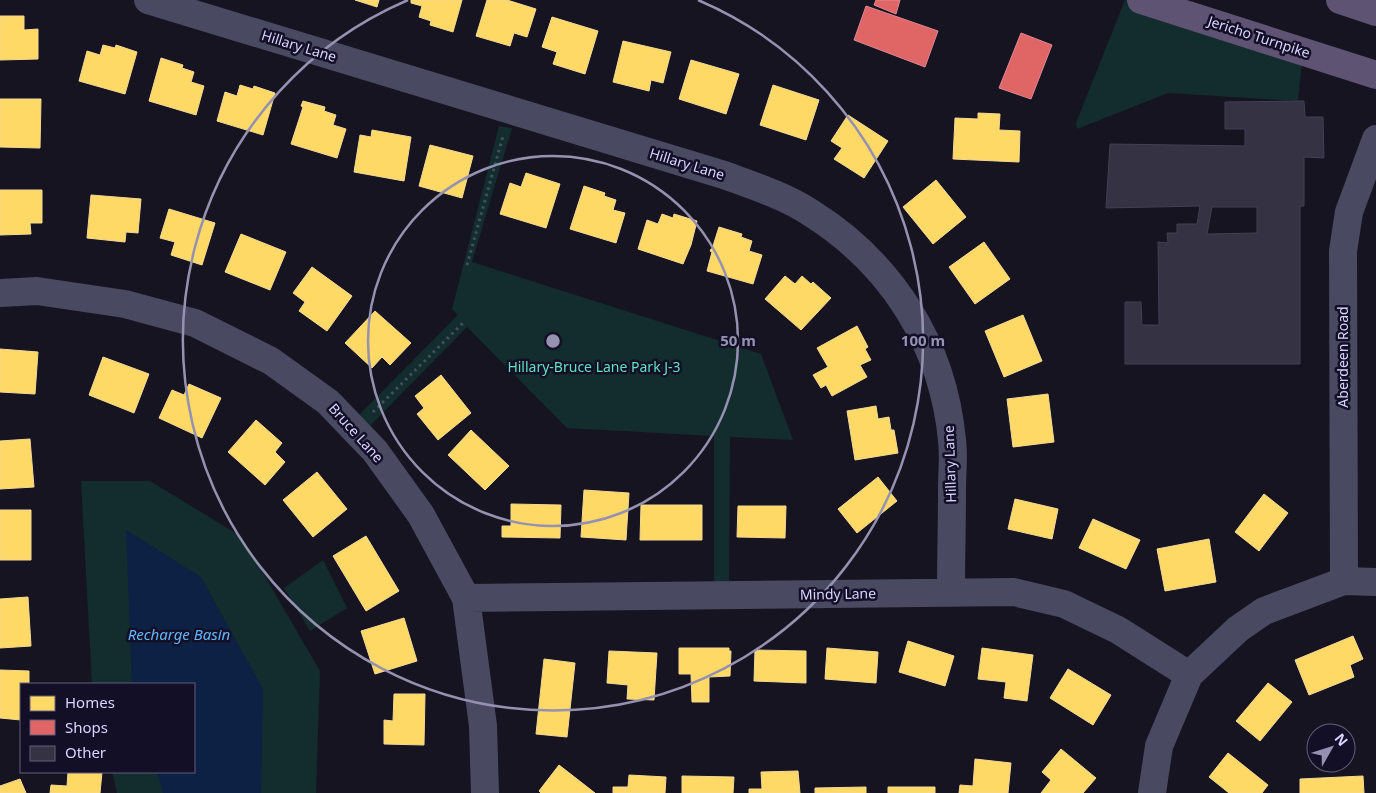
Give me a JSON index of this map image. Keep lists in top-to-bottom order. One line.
{"streets":{"main road":["Jericho Turnpike"],"street":["Hillary Lane","Aberdeen Road","Bruce Lane","Mindy Lane"]},"crossings":[["Hillary Lane","Mindy Lane"],["Bruce Lane","Mindy Lane"]],"water":["Recharge Basin"],"parks":["Hillary-Bruce Lane Park J-3"],"legend":["Homes","Shops","Other"],"north":"top right","rings":["50 m","100 m"]}
